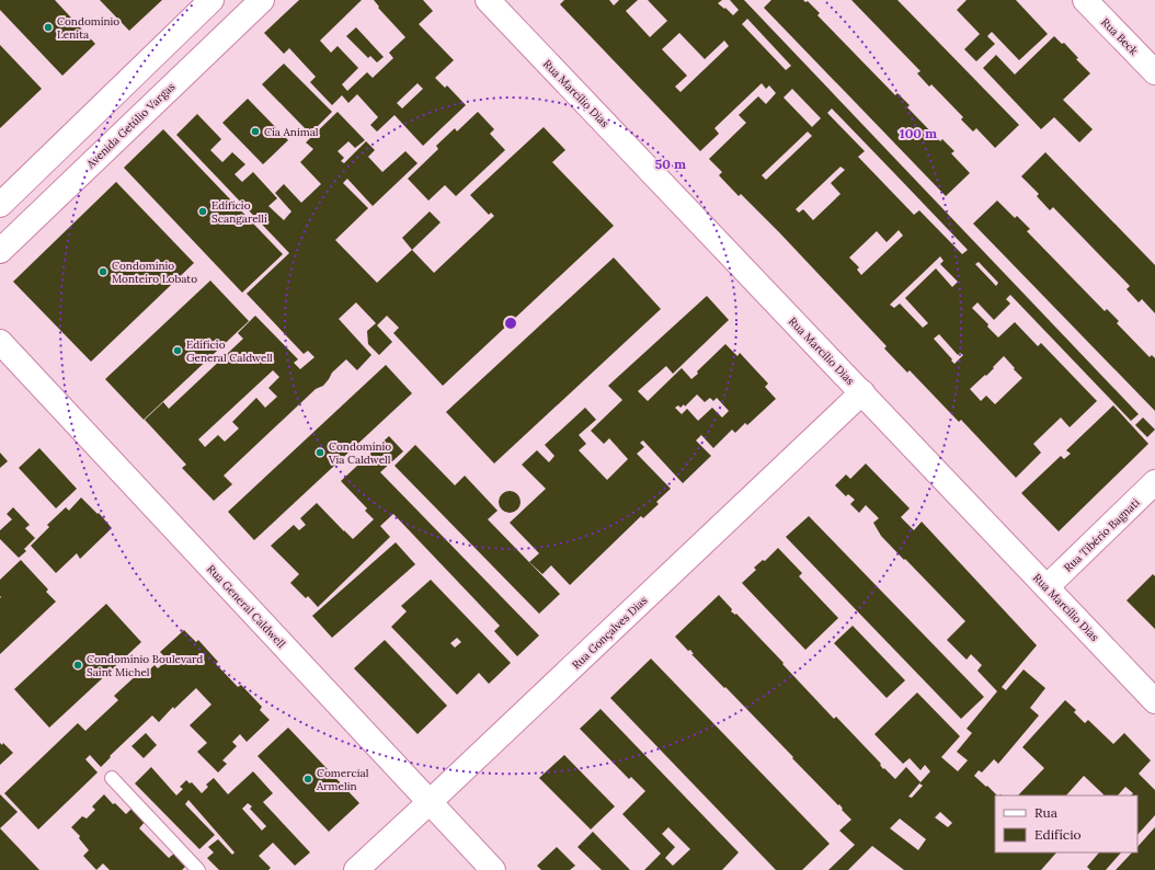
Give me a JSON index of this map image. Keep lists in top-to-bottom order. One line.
{"streets":{"street":["Rua Beck","Rua Marcílio Dias","Avenida Getúlio Vargas","Rua Tibério Bagnati","Rua General Caldwell","Rua Gonçalves Dias"]},"crossings":[["Rua Marcílio Dias","Rua Tibério Bagnati"],["Rua Marcílio Dias","Rua Gonçalves Dias"],["Rua General Caldwell","Rua Gonçalves Dias"]],"places":["Condomínio Lenita","Cia Animal","Edifício Scangarelli","Condomínio Monteiro Lobato","Edifício General Caldwell","Condomínio Via Caldwell","Condomínio Boulevard Saint Michel","Comercial Armelin"],"legend":["Rua","Edifício"],"rings":["100 m","50 m"]}
